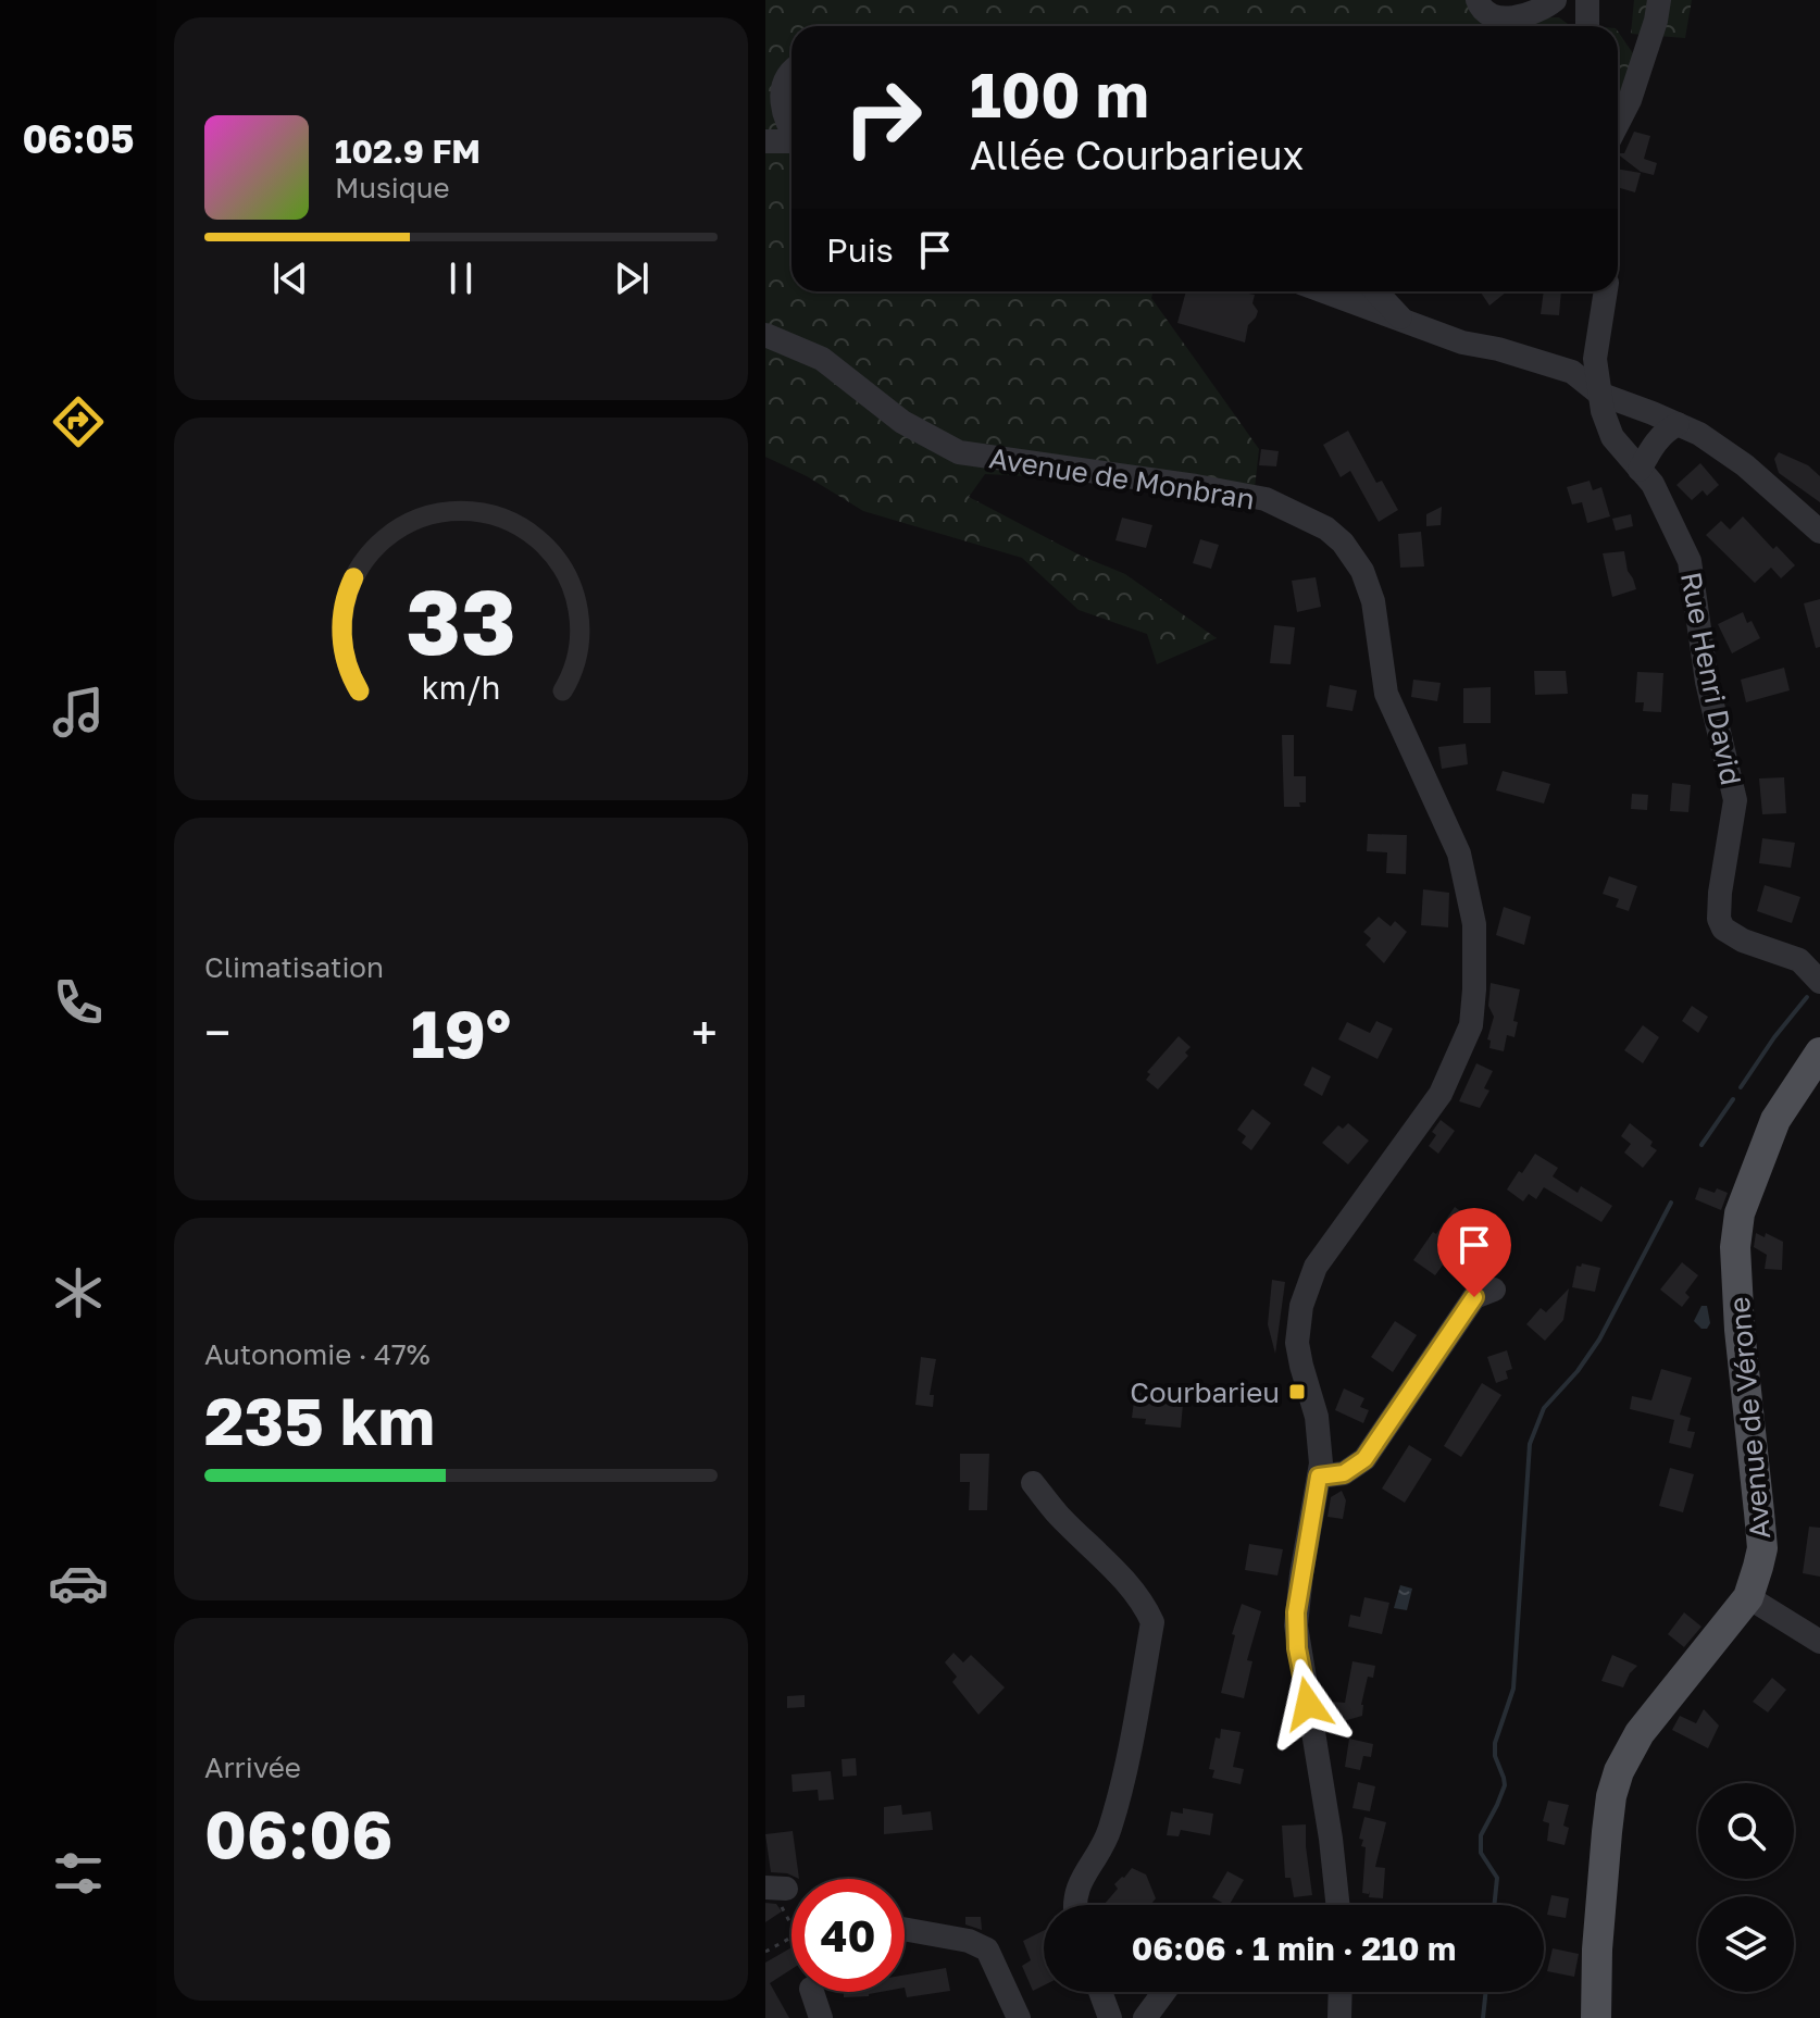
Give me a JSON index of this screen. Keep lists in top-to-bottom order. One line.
{"streets":{"main road":["Avenue de Vérone"],"street":["Avenue de Monbran","Rue Henri David"]},"places":{"transit":["Courbarieu"]},"page":{"tabs":"06:05","turn":["100 m","Allée Courbarieux"],"song":["102.9 FM","Musique"],"then":"Puis","tile":["Climatisation",["Autonomie · 47%","235 km"],["Arrivée","06:06"]],"heat":["−","19°","+"],"limit":"40","trip":"06:06 · 1 min · 210 m","gauge":["33","km/h"]}}
